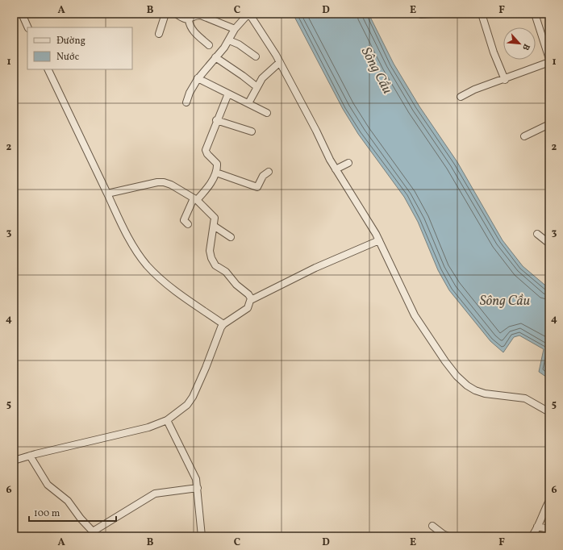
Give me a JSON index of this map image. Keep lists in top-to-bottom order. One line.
{"water":["Sông Cầu"],"legend":["Đường","Nước"],"scale_bar":"100 m","north":"bottom right","grid":{"columns":["A","B","C","D","E","F"],"rows":["1","2","3","4","5","6"]}}
